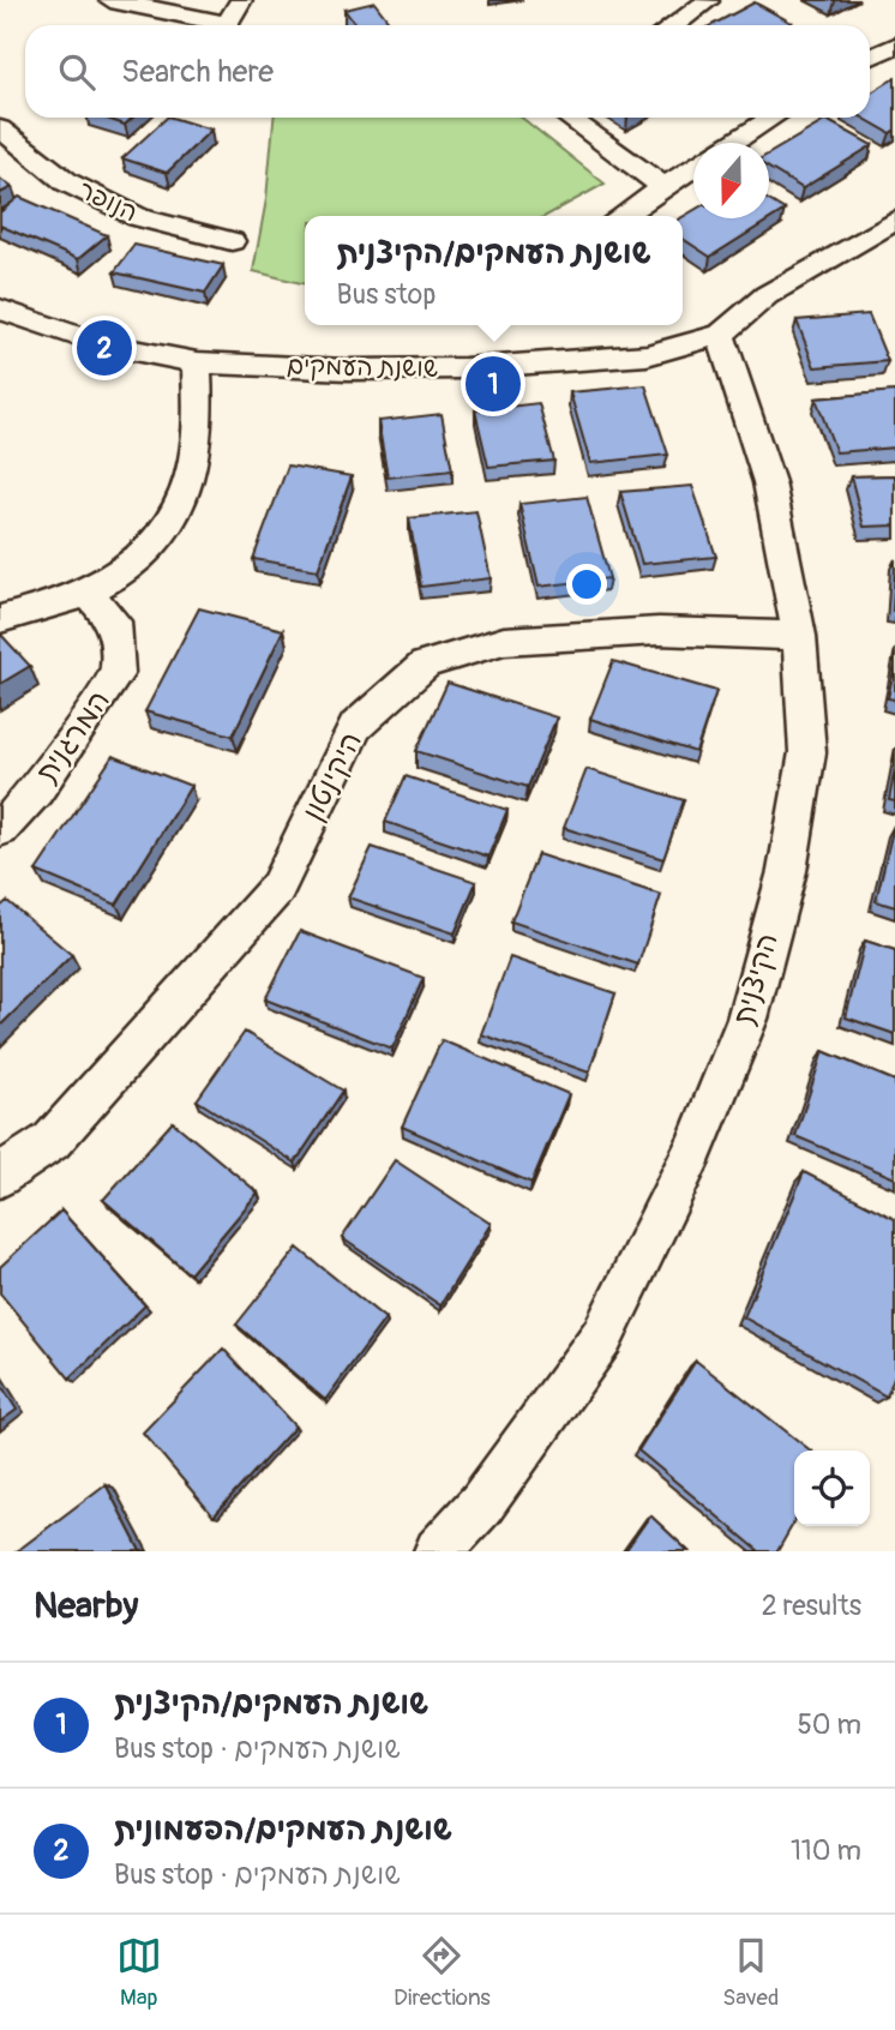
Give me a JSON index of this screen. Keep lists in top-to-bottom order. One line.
{"streets":{"street":["הנופר","שושנת העמקים","המרגנית","היקינטון","הקיצנית"]},"crossings":[["שושנת העמקים","הקיצנית"],["היקינטון","הקיצנית"]],"north":"bottom","page":{"search":"Search here","popup":["שושנת העמקים/הקיצנית","Bus stop"],"pins":["2","1"],"heading":["Nearby","2 results"],"list":[{"mark":"1","name":"שושנת העמקים/הקיצנית","note":"Bus stop · שושנת העמקים","value":"50 m"},{"mark":"2","name":"שושנת העמקים/הפעמונית","note":"Bus stop · שושנת העמקים","value":"110 m"}],"nav":["Map","Directions","Saved"]}}
